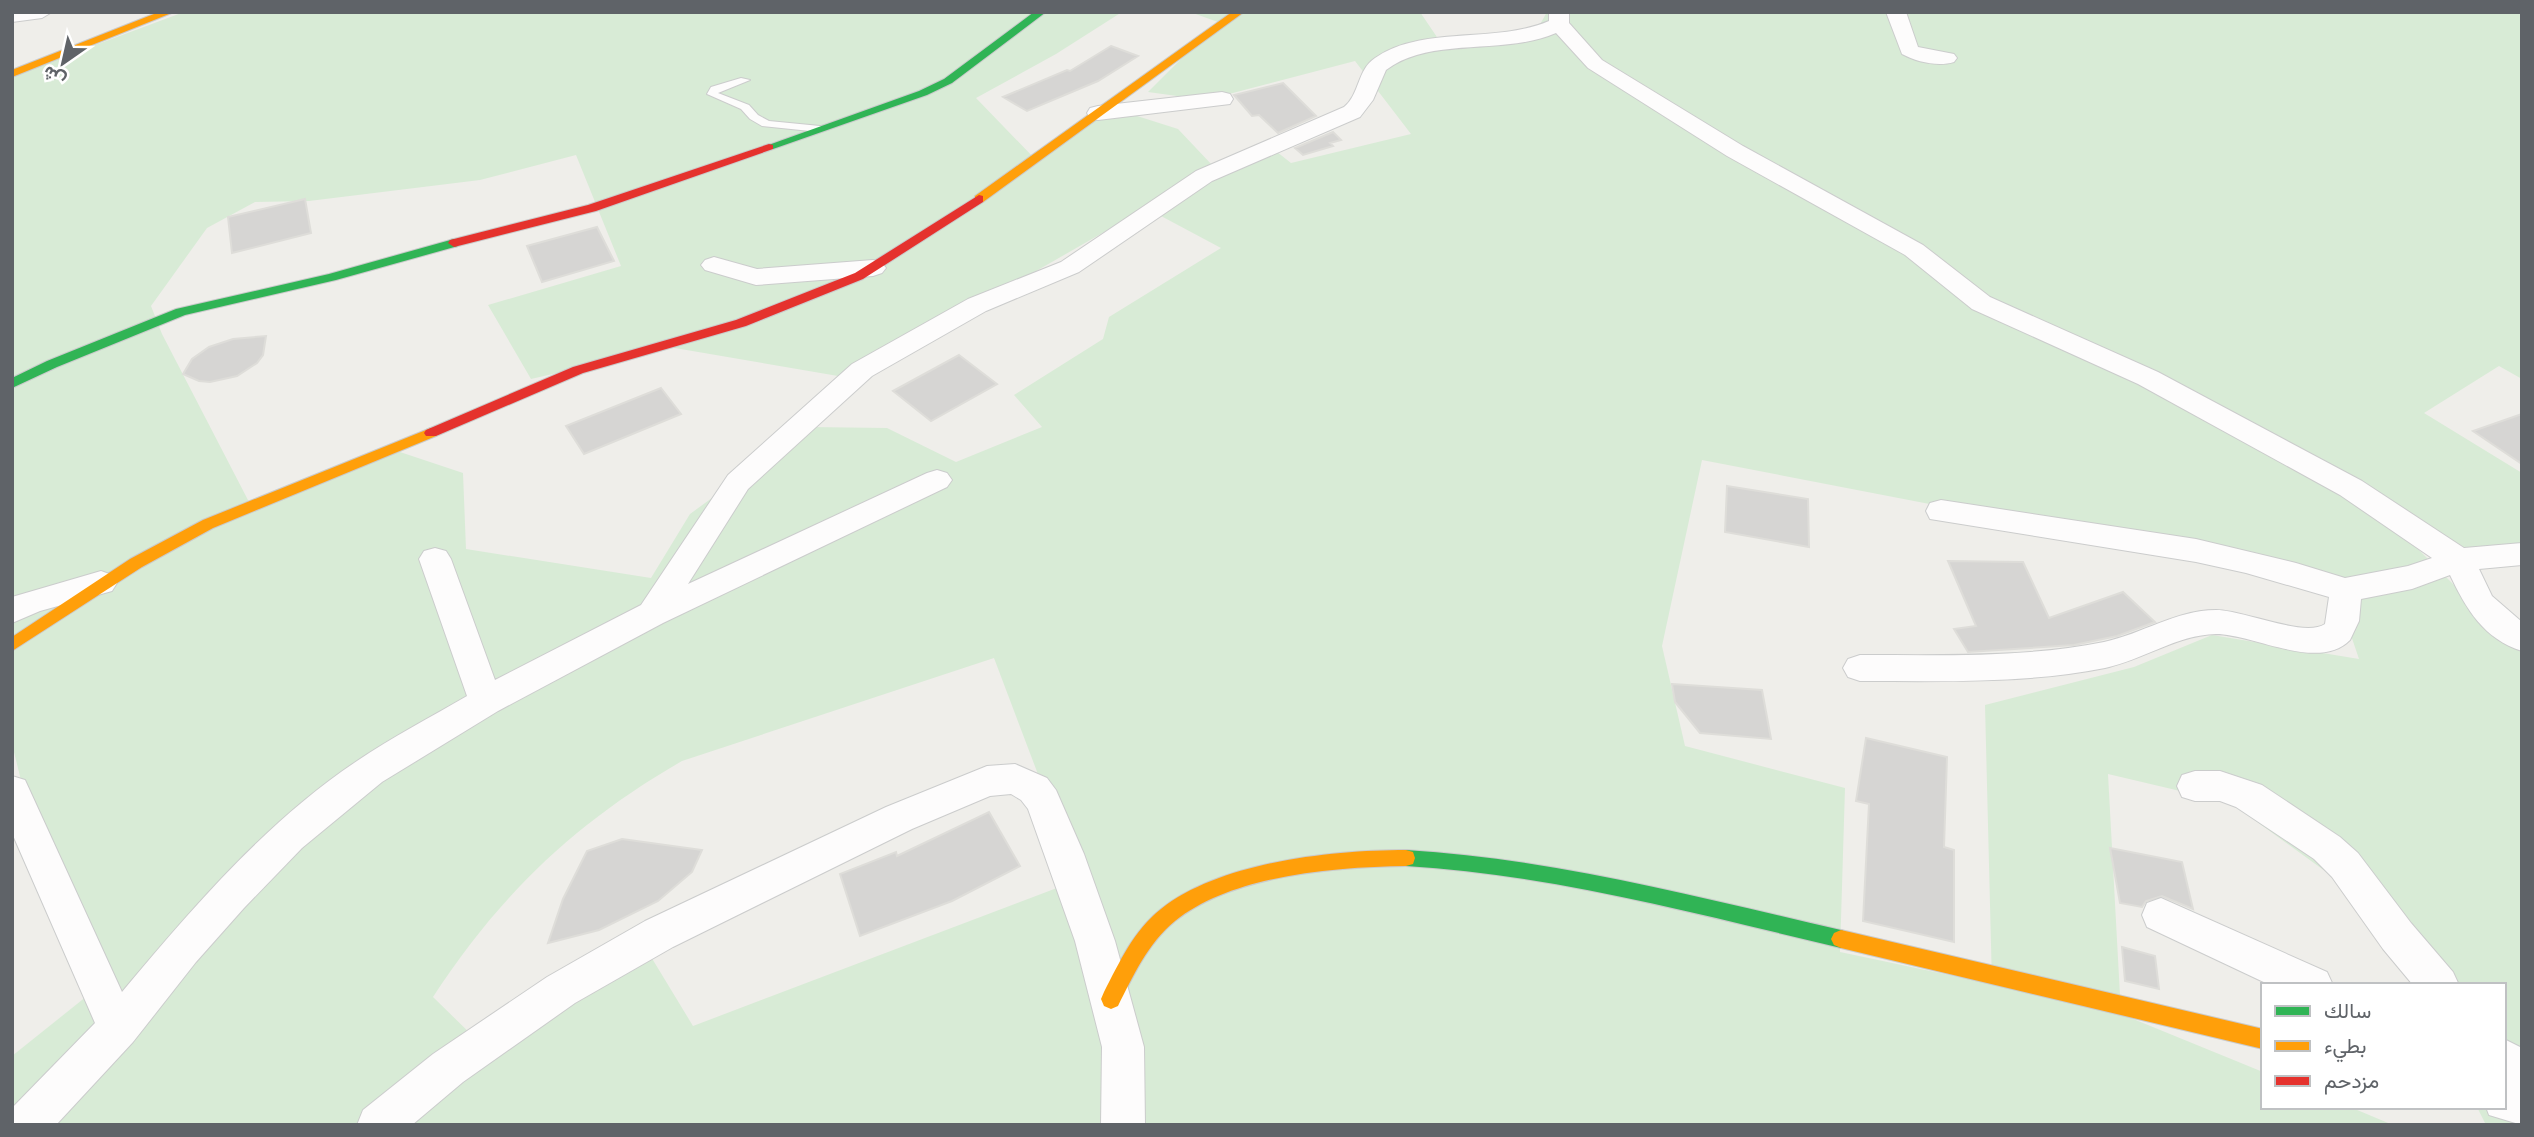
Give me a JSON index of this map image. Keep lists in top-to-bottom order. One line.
{"legend":["سالك","بطيء","مزدحم"],"north":"bottom left"}
